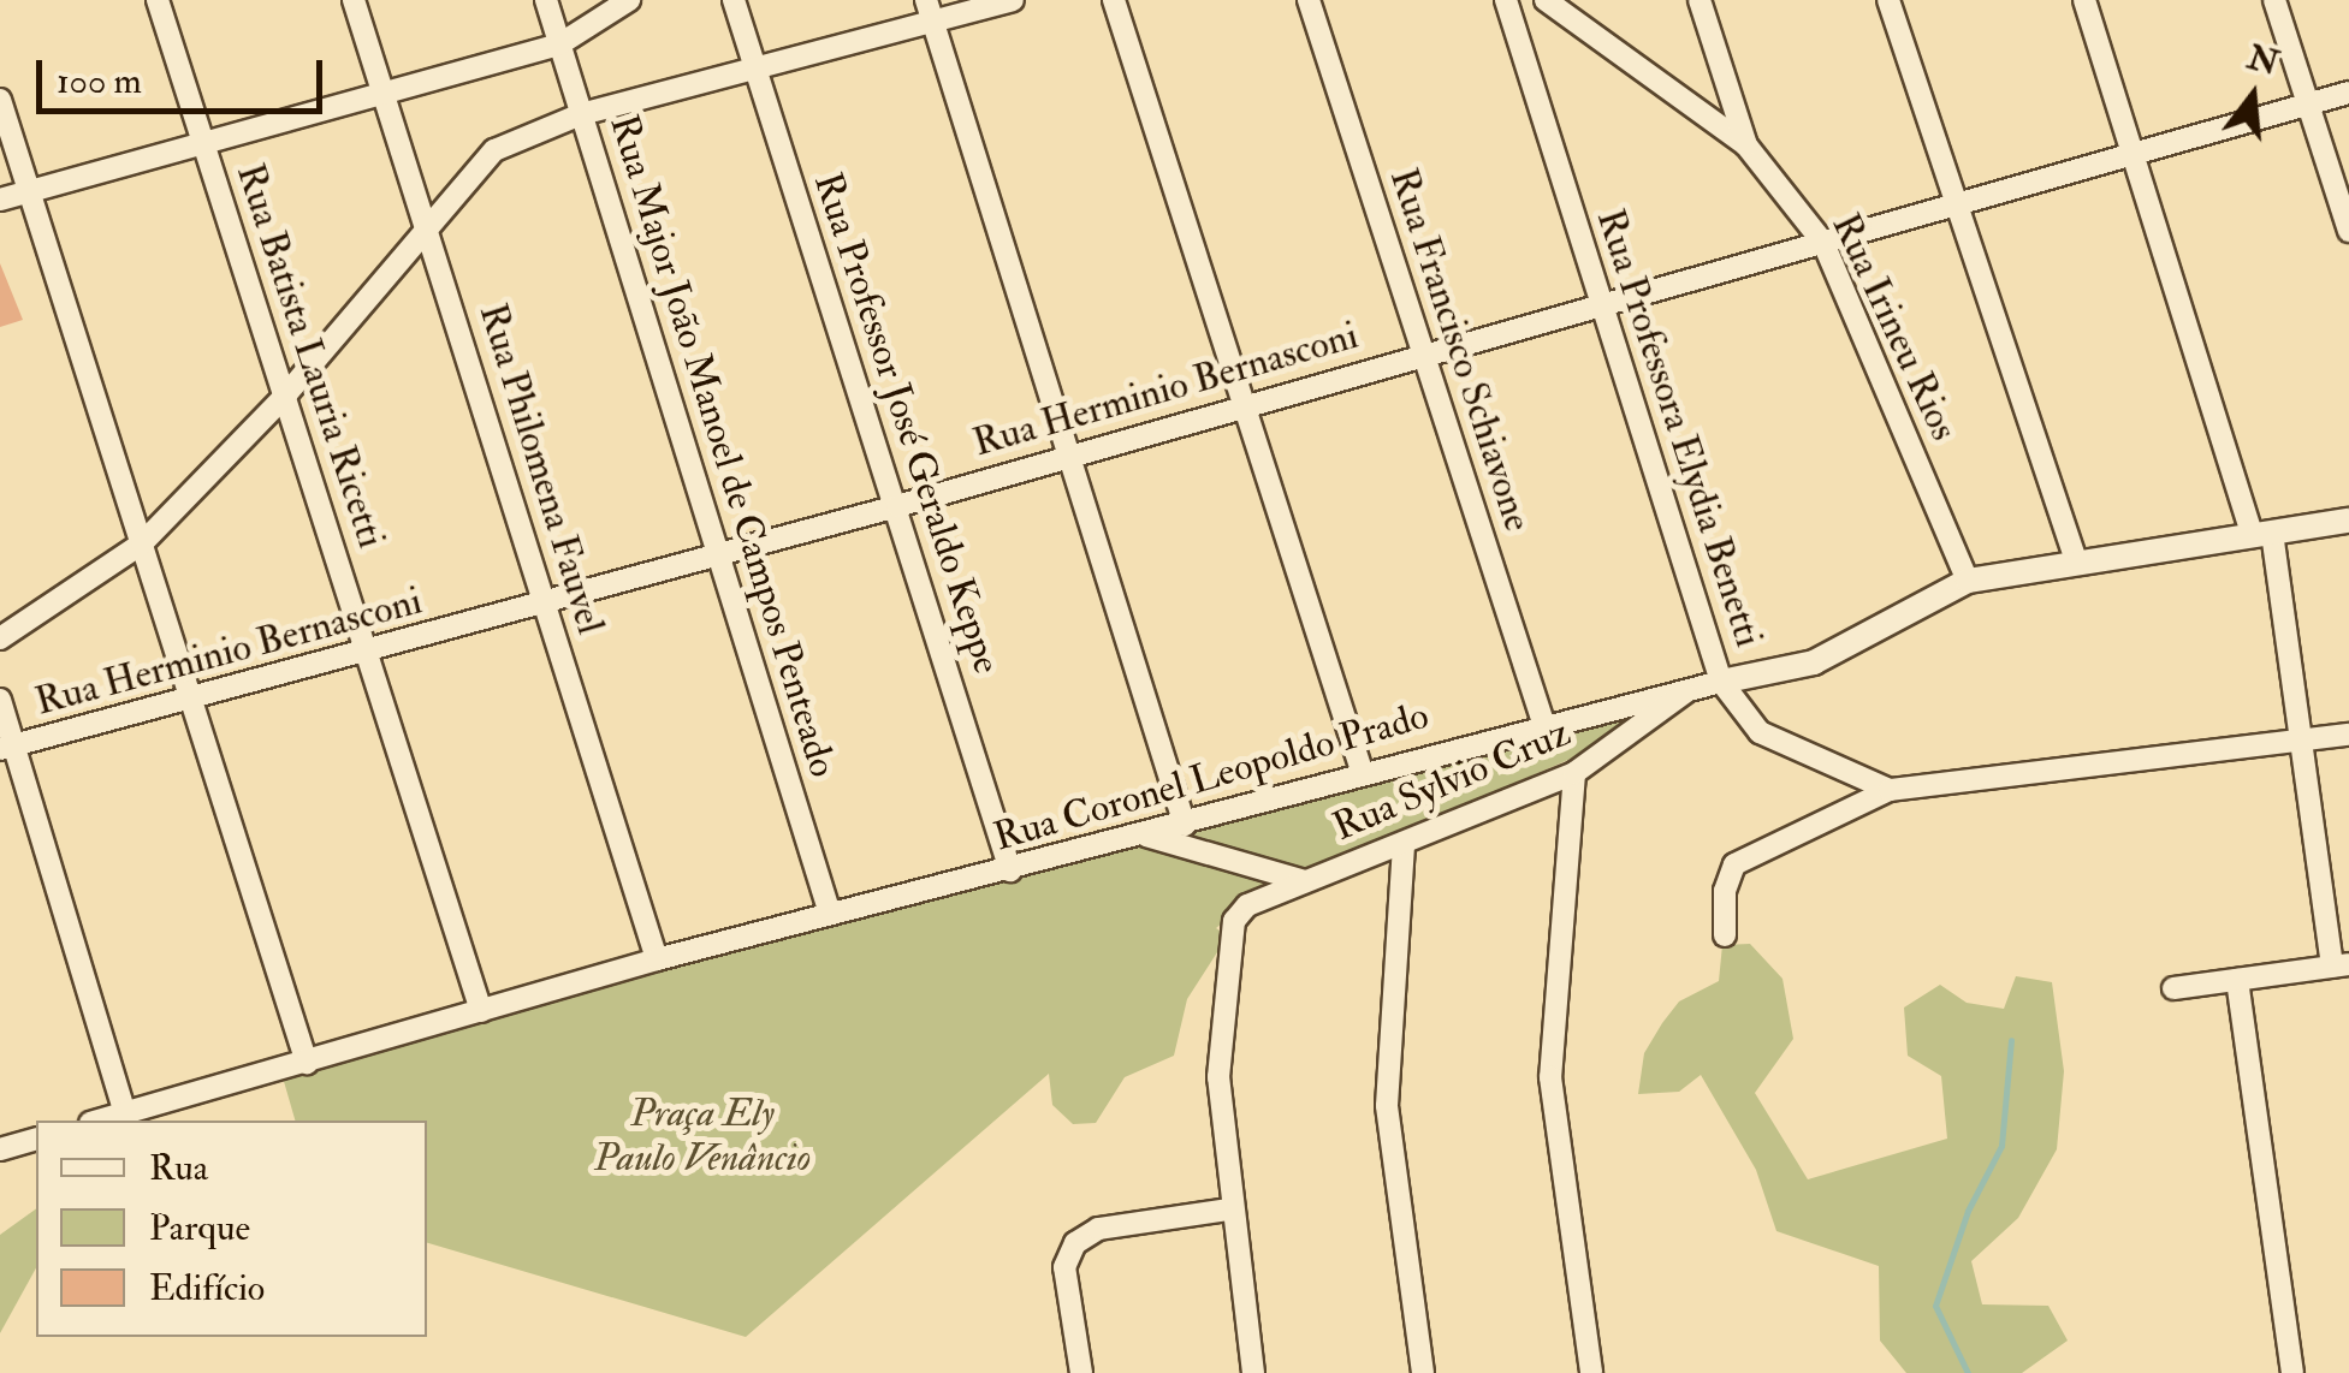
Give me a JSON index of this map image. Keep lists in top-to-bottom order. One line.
{"streets":{"street":["Rua Irineu Rios","Rua Francisco Schiavone","Rua Batista Lauria Ricetti","Rua Herminio Bernasconi","Rua Professor José Geraldo Keppe","Rua Professora Elydia Benetti","Rua Major João Manoel de Campos Penteado","Rua Philomena Fauvel","Rua Coronel Leopoldo Prado","Rua Sylvio Cruz"]},"crossings":[["Rua Irineu Rios","Rua Herminio Bernasconi"],["Rua Irineu Rios","Rua Coronel Leopoldo Prado"],["Rua Francisco Schiavone","Rua Herminio Bernasconi"],["Rua Francisco Schiavone","Rua Coronel Leopoldo Prado"],["Rua Batista Lauria Ricetti","Rua Herminio Bernasconi"],["Rua Batista Lauria Ricetti","Rua Coronel Leopoldo Prado"],["Rua Herminio Bernasconi","Rua Professor José Geraldo Keppe"],["Rua Herminio Bernasconi","Rua Professora Elydia Benetti"],["Rua Herminio Bernasconi","Rua Major João Manoel de Campos Penteado"],["Rua Herminio Bernasconi","Rua Philomena Fauvel"],["Rua Professor José Geraldo Keppe","Rua Coronel Leopoldo Prado"],["Rua Professora Elydia Benetti","Rua Coronel Leopoldo Prado"],["Rua Major João Manoel de Campos Penteado","Rua Coronel Leopoldo Prado"],["Rua Philomena Fauvel","Rua Coronel Leopoldo Prado"],["Rua Coronel Leopoldo Prado","Rua Sylvio Cruz"]],"parks":["Praça Ely Paulo Venâncio"],"legend":["Rua","Parque","Edifício"],"scale_bar":"100 m","north":"top"}
